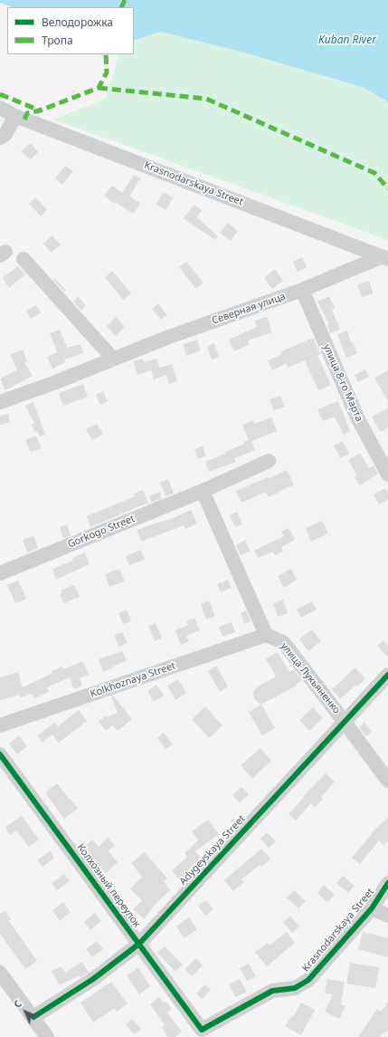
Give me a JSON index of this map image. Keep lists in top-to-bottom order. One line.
{"streets":{"street":["Krasnodarskaya Street","Северная улица","улица 8-го Марта","Gorkogo Street","улица Лукьяненко","Kolkhoznaya Street","Adygeyskaya Street","Колхозный переулок"]},"crossings":[["Krasnodarskaya Street","Северная улица"],["Krasnodarskaya Street","Колхозный переулок"],["Северная улица","улица 8-го Марта"],["улица Лукьяненко","Kolkhoznaya Street"],["улица Лукьяненко","Adygeyskaya Street"],["Adygeyskaya Street","Колхозный переулок"]],"water":["Kuban River"],"legend":["Велодорожка","Тропа"],"north":"top left"}
